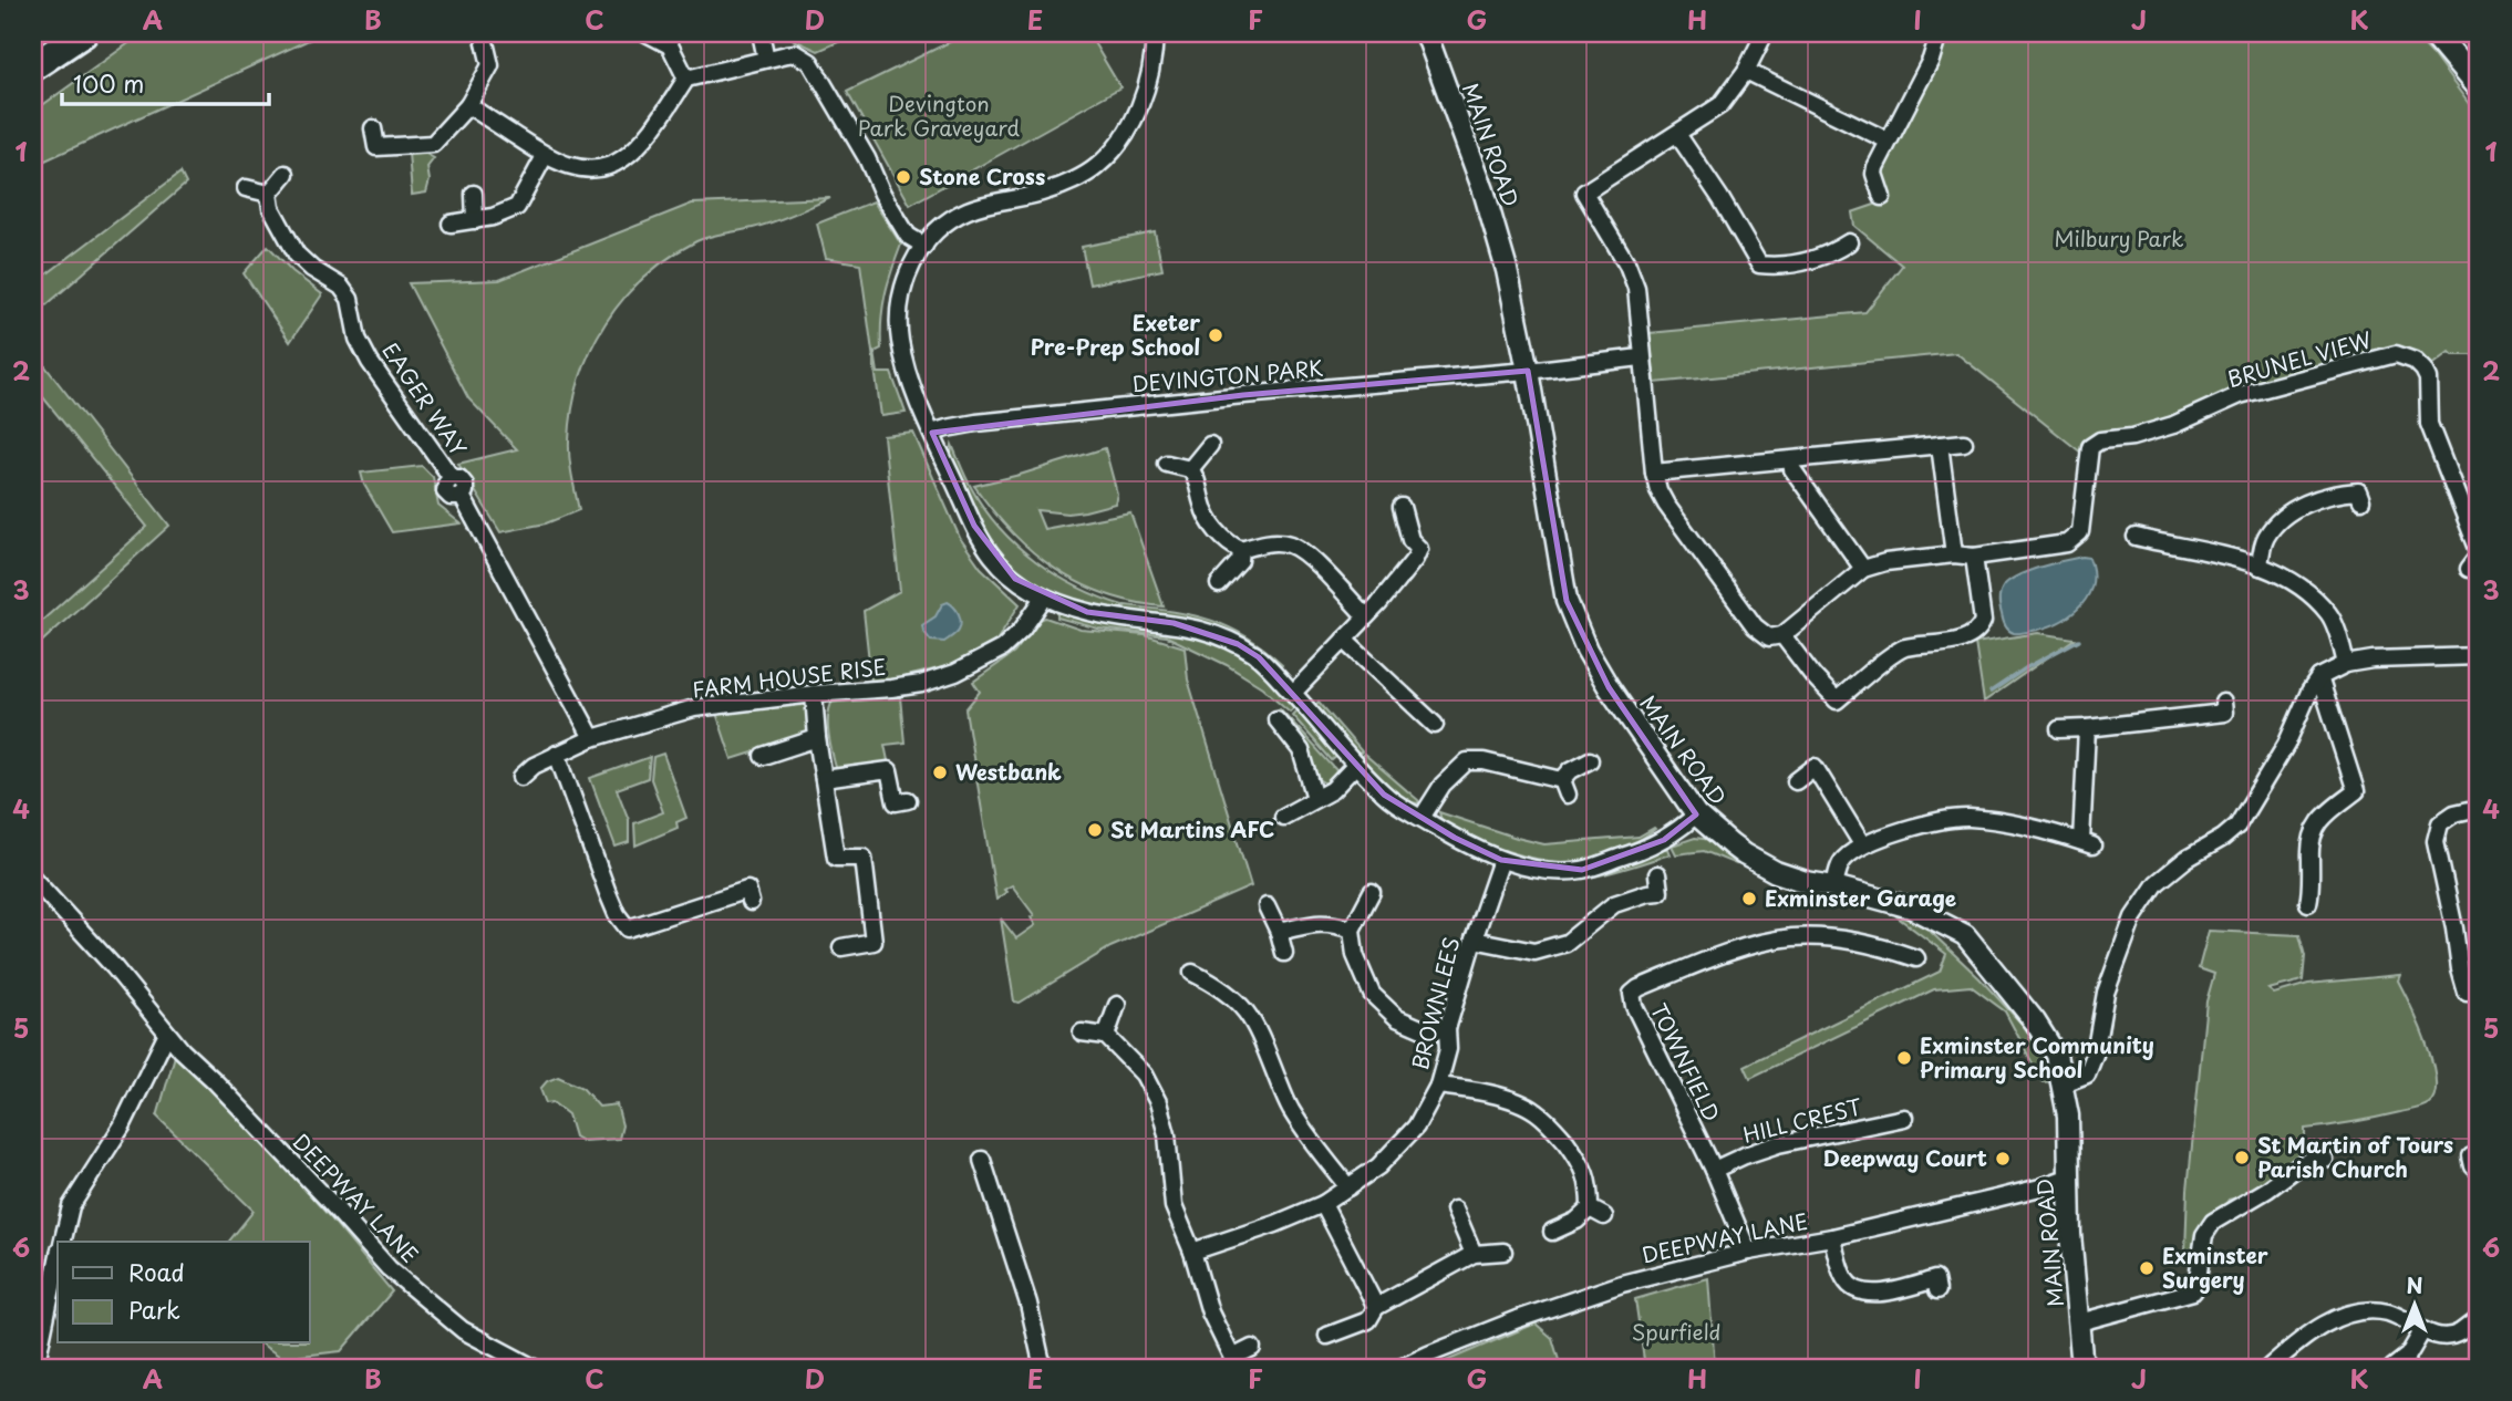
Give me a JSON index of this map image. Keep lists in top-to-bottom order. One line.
{"streets":{"street":["MAIN ROAD","BRUNEL VIEW","DEVINGTON PARK","EAGER WAY","FARM HOUSE RISE","BROWNLEES","TOWNFIELD","HILL CREST","DEEPWAY LANE"]},"crossings":[["MAIN ROAD","DEVINGTON PARK"],["MAIN ROAD","DEEPWAY LANE"],["EAGER WAY","FARM HOUSE RISE"],["TOWNFIELD","HILL CREST"],["TOWNFIELD","DEEPWAY LANE"]],"parks":["Devington Park Graveyard","Milbury Park","Spurfield"],"places":["Stone Cross","Exeter Pre-Prep School","Westbank","St Martins AFC","Exminster Garage","Exminster Community Primary School","St Martin of Tours Parish Church","Deepway Court","Exminster Surgery"],"legend":["Road","Park"],"scale_bar":"100 m","north":"top","grid":{"columns":["A","B","C","D","E","F","G","H","I","J","K"],"rows":["1","2","3","4","5","6"]}}
